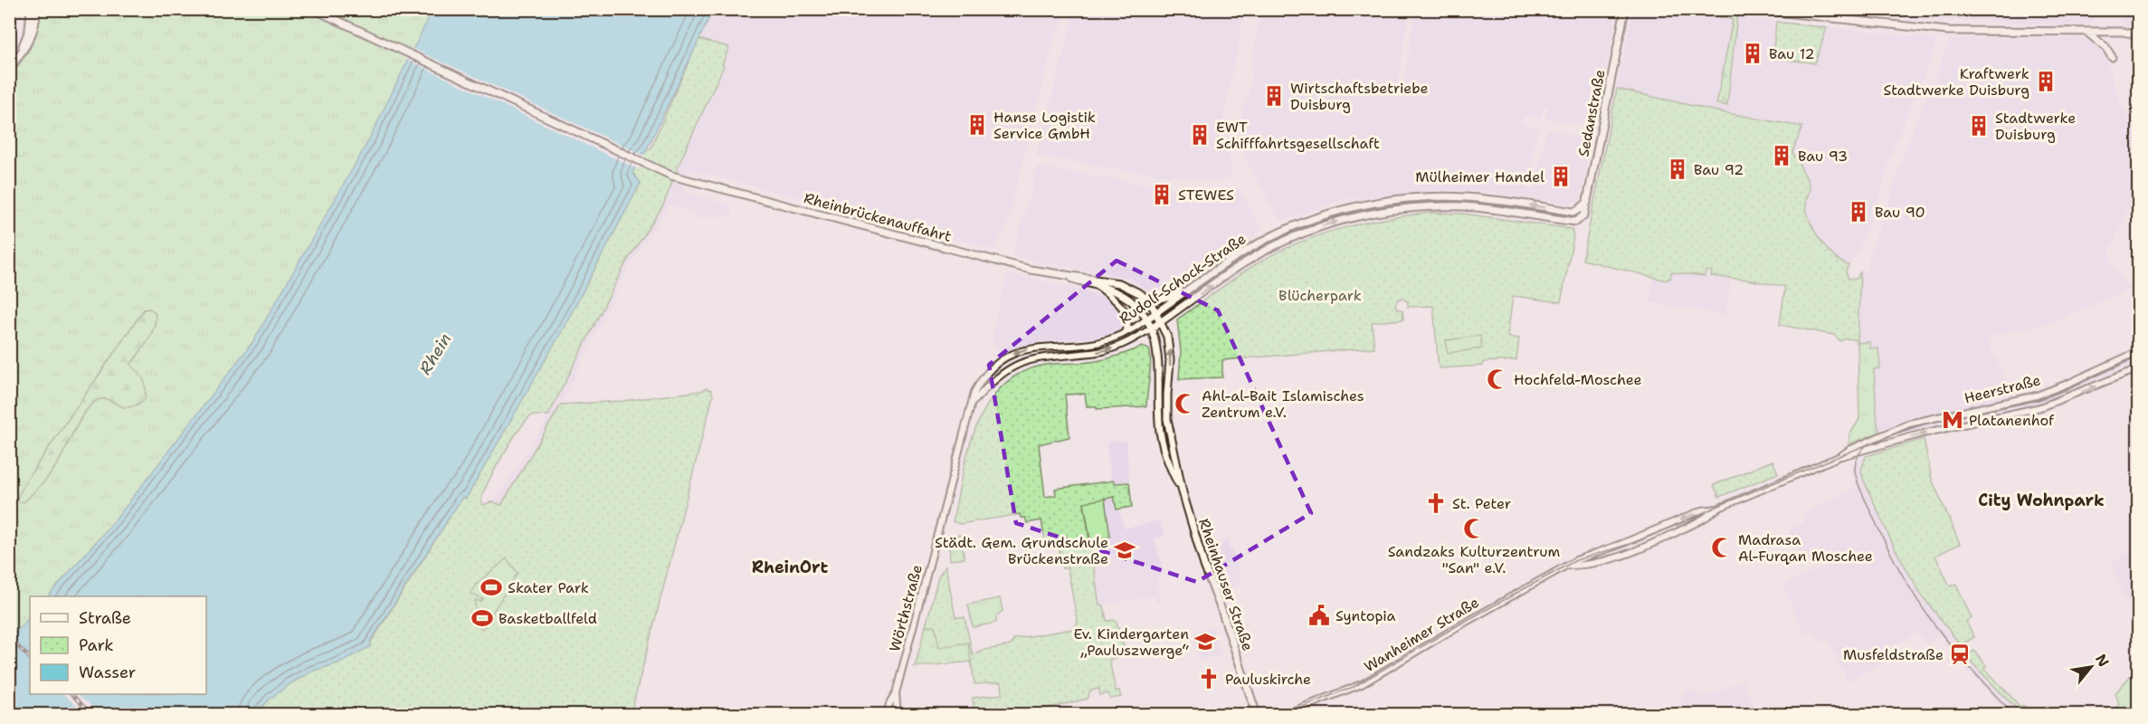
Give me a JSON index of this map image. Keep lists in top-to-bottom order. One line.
{"streets":{"main road":["Sedanstraße","Rheinbrückenauffahrt","Rudolf-Schock-Straße","Rheinhauser Straße"],"street":["Heerstraße","Wörthstraße","Wanheimer Straße"]},"crossings":[["Sedanstraße","Rudolf-Schock-Straße"],["Rheinbrückenauffahrt","Rudolf-Schock-Straße"],["Rheinbrückenauffahrt","Rheinhauser Straße"],["Rudolf-Schock-Straße","Rheinhauser Straße"],["Rudolf-Schock-Straße","Wörthstraße"],["Heerstraße","Wanheimer Straße"]],"districts":["City Wohnpark","RheinOrt"],"water":["Rhein"],"parks":["Blücherpark"],"places":{"building":["Bau 12","Kraftwerk Stadtwerke Duisburg","Wirtschaftsbetriebe Duisburg","Hanse Logistik Service GmbH","Stadtwerke Duisburg","EWT Schifffahrtsgesellschaft","Bau 93","Bau 92","Mülheimer Handel","STEWES","Bau 90"],"mosque":["Hochfeld-Moschee","Ahl-al-Bait Islamisches Zentrum e.V.","Sandzaks Kulturzentrum \"San\" e.V.","Madrasa Al-Furqan Moschee"],"metro station":["Platanenhof"],"church":["St. Peter","Pauluskirche"],"school or university":["Städt. Gem. Grundschule Brückenstraße","Ev. Kindergarten „Pauluszwerge“"],"sports":["Skater Park","Basketballfeld"],"public building":["Syntopia"],"station":["Musfeldstraße"]},"legend":["Straße","Park","Wasser"],"north":"top right"}
